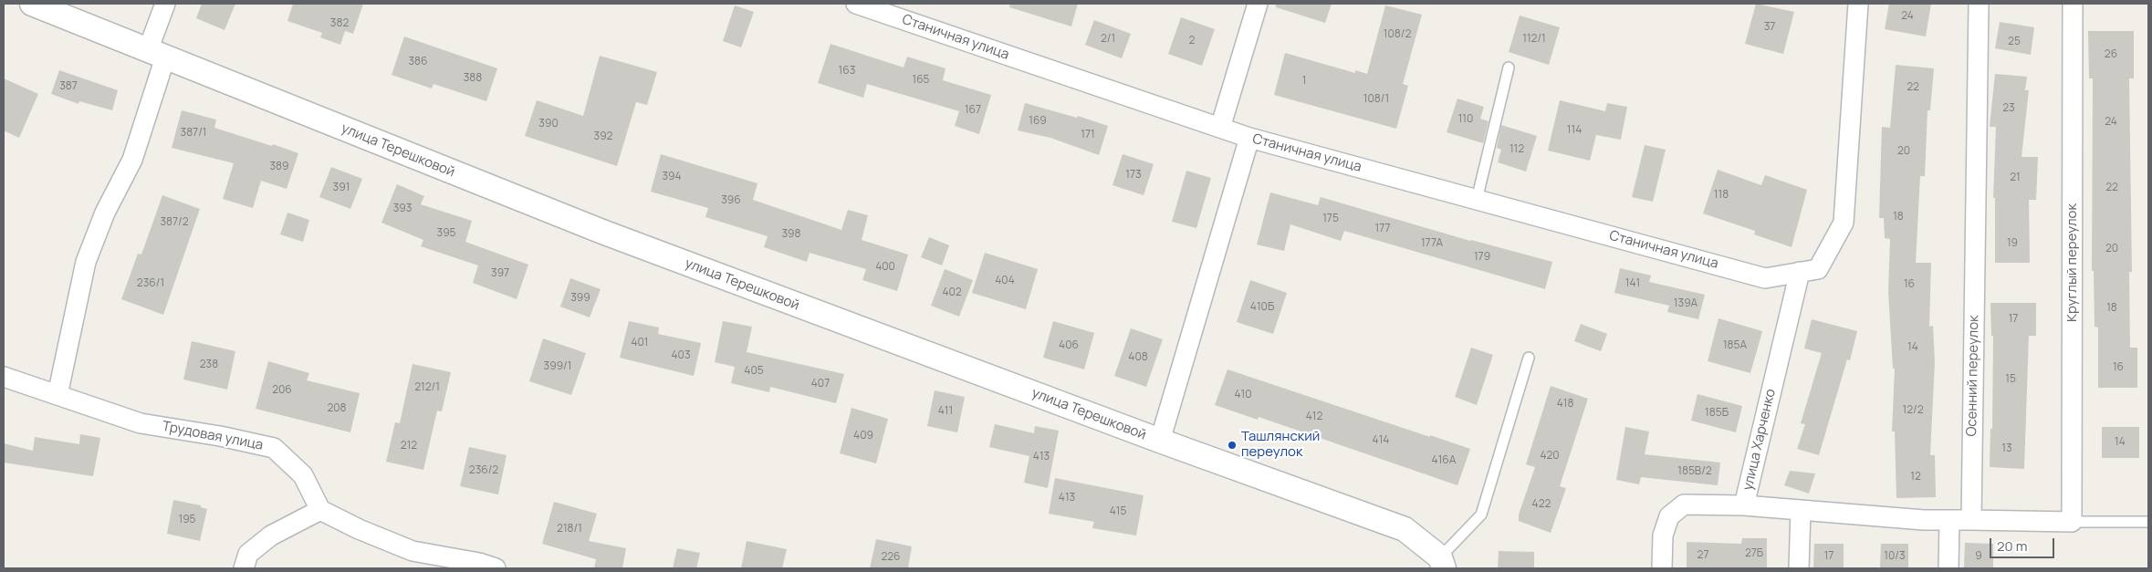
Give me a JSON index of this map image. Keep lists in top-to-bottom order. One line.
{"streets":{"street":["Станичная улица","улица Терешковой","Круглый переулок","Осенний переулок","Трудовая улица","улица Харченко"]},"crossings":[["Станичная улица","улица Харченко"]],"places":["Ташлянский переулок"],"house_numbers":["24","382","37","108/2","2/1","112/1","2","25","26","386","163","388","165","1","387","22","108/1","23","167","110","169","24","390","114","387/1","171","392","112","20","389","173","394","21","391","22","118","396","393","18","175","387/2","177","395","398","177А","19","20","179","400","397","404","236/1","141","16","402","399","139А","410Б","18","17","401","406","185А","14","403","408","238","399/1","16","405","15","407","212/1","206","410","418","208","12/2","411","185Б","412","409","414","14","212","13","420","413","416А","236/2","185В/2","12","413","422","415","195","218/1","27Б","27","17","10/3","9","226"],"scale_bar":"20 m"}
